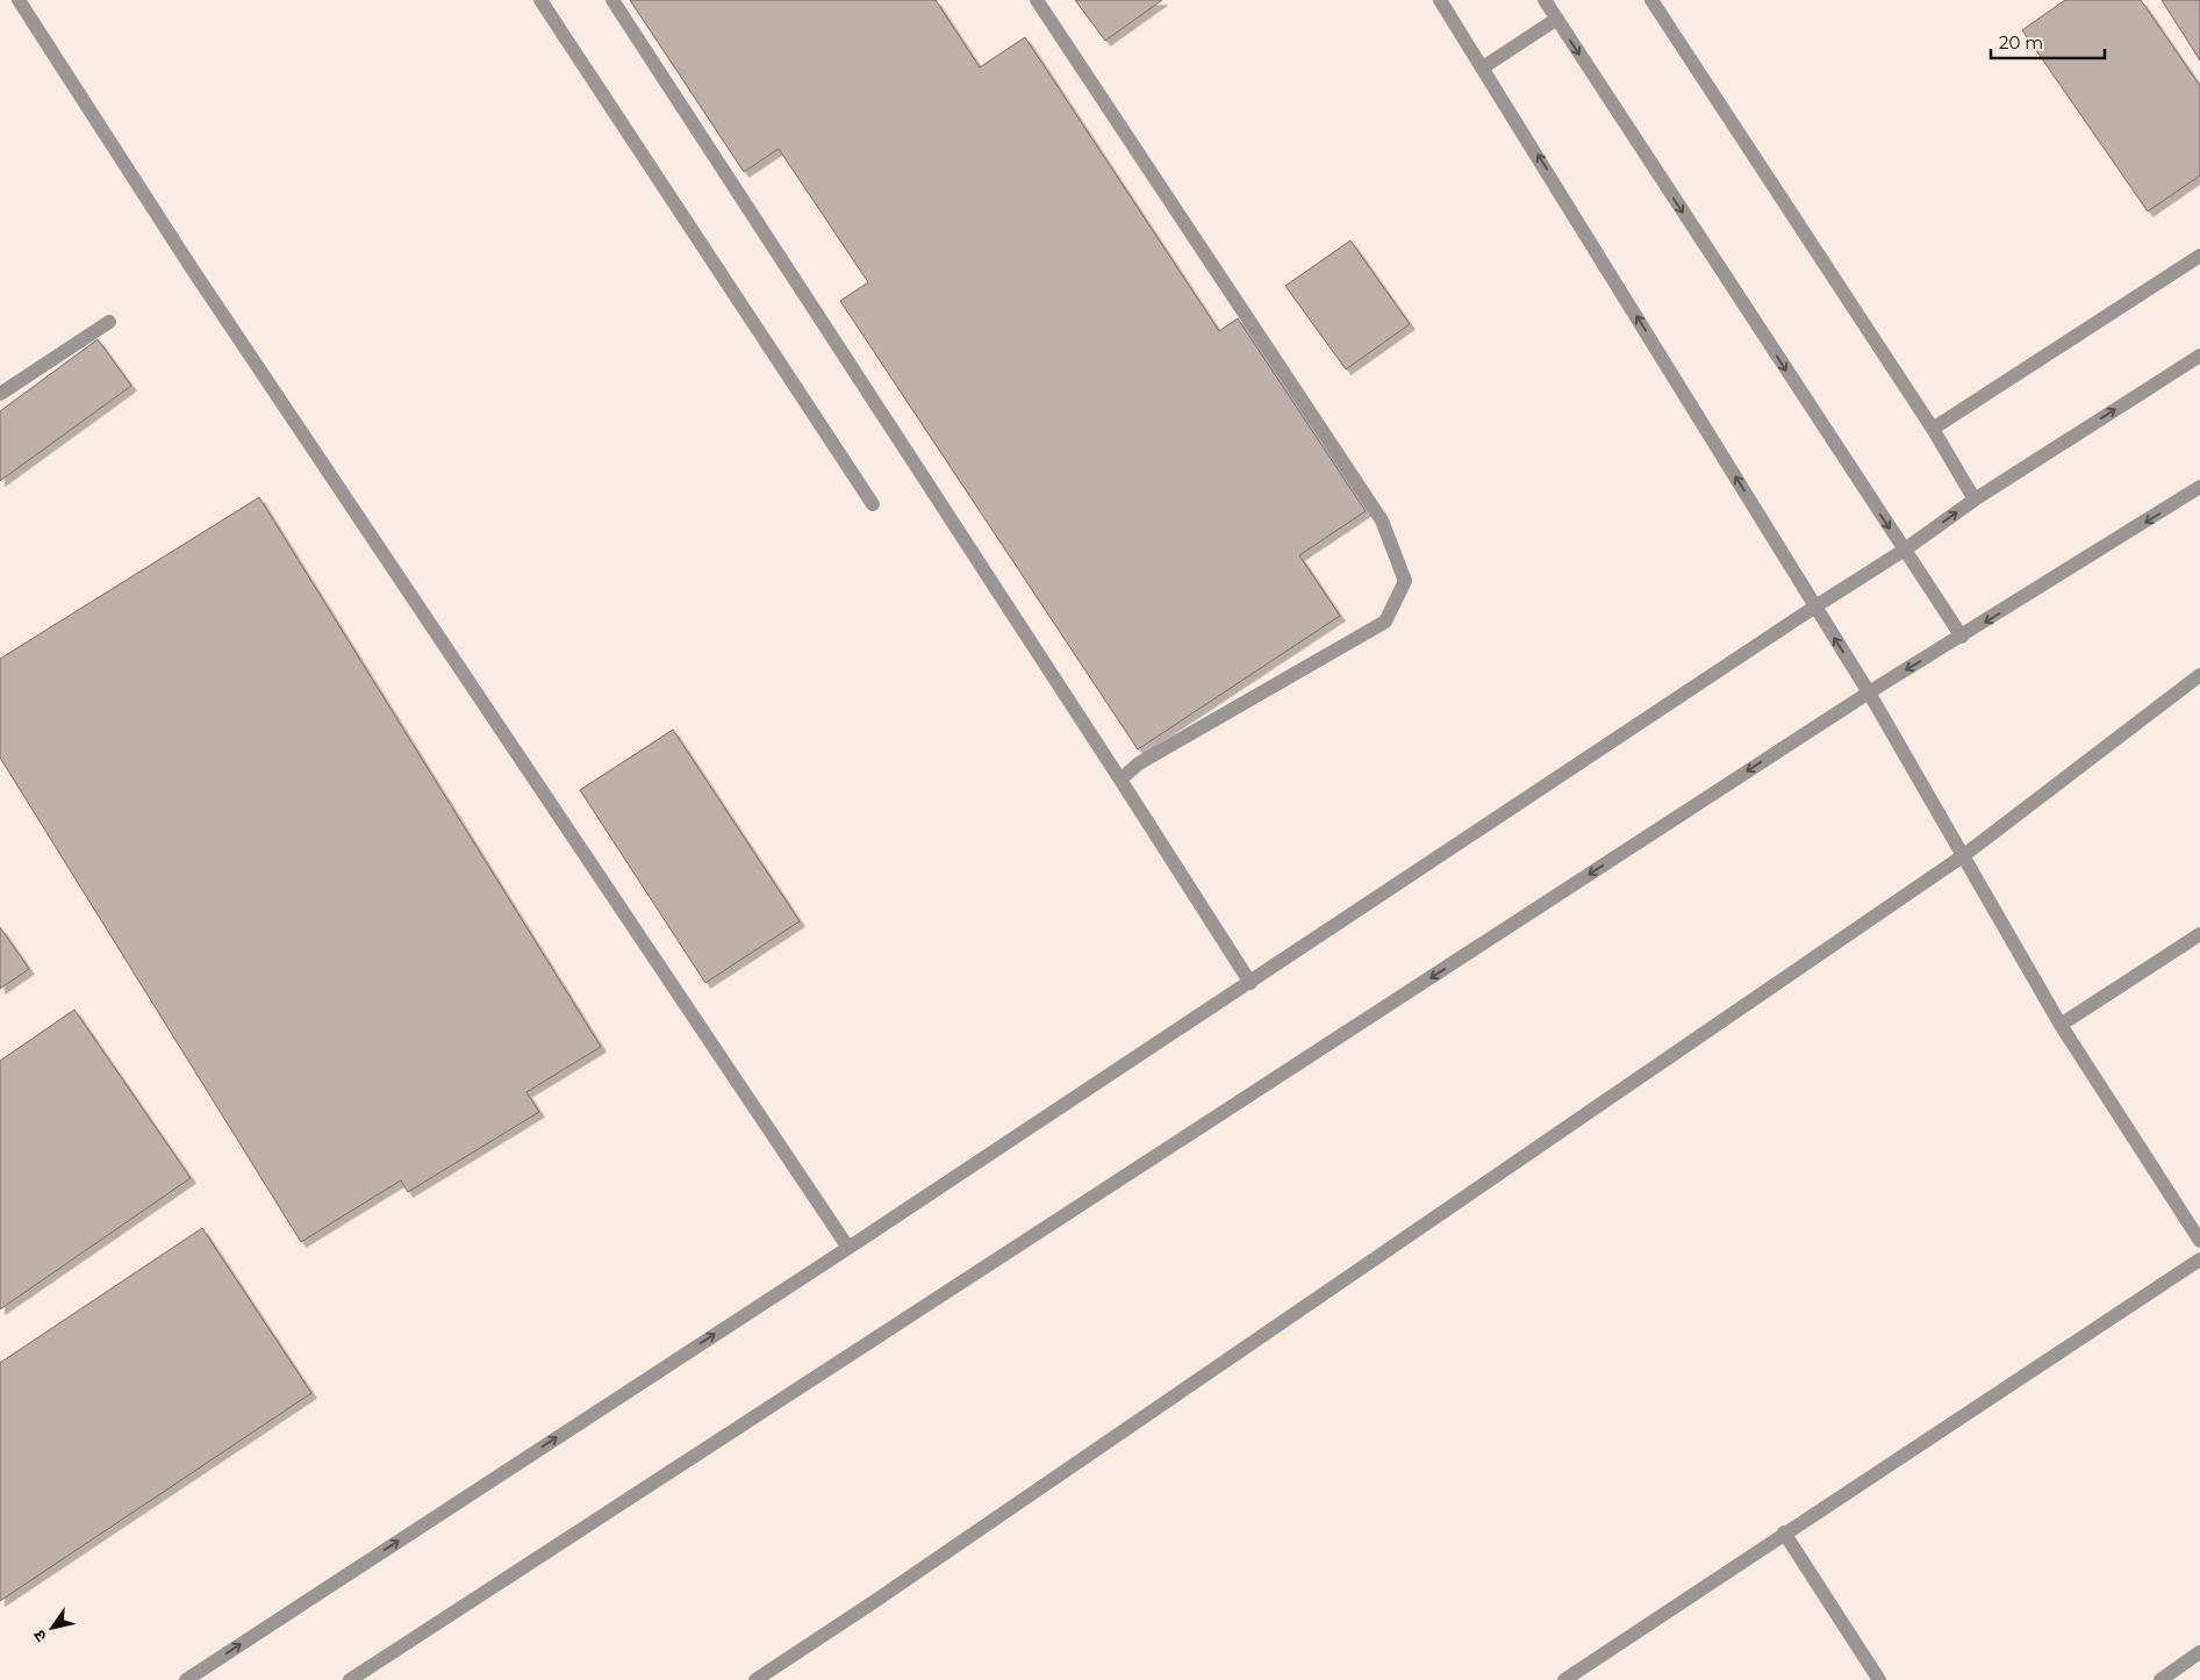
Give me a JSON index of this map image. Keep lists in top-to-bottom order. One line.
{"scale_bar":"20 m","north":"bottom left"}
